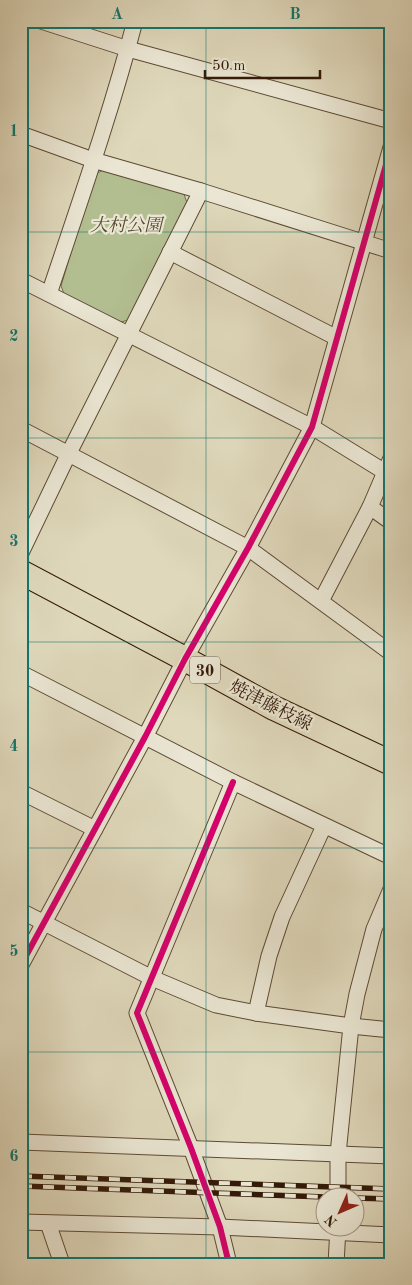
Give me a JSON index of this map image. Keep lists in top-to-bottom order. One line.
{"streets":{"main road":["30","焼津藤枝線"]},"parks":["大村公園"],"scale_bar":"50 m","north":"bottom left","grid":{"columns":["A","B"],"rows":["1","2","3","4","5","6"]}}
